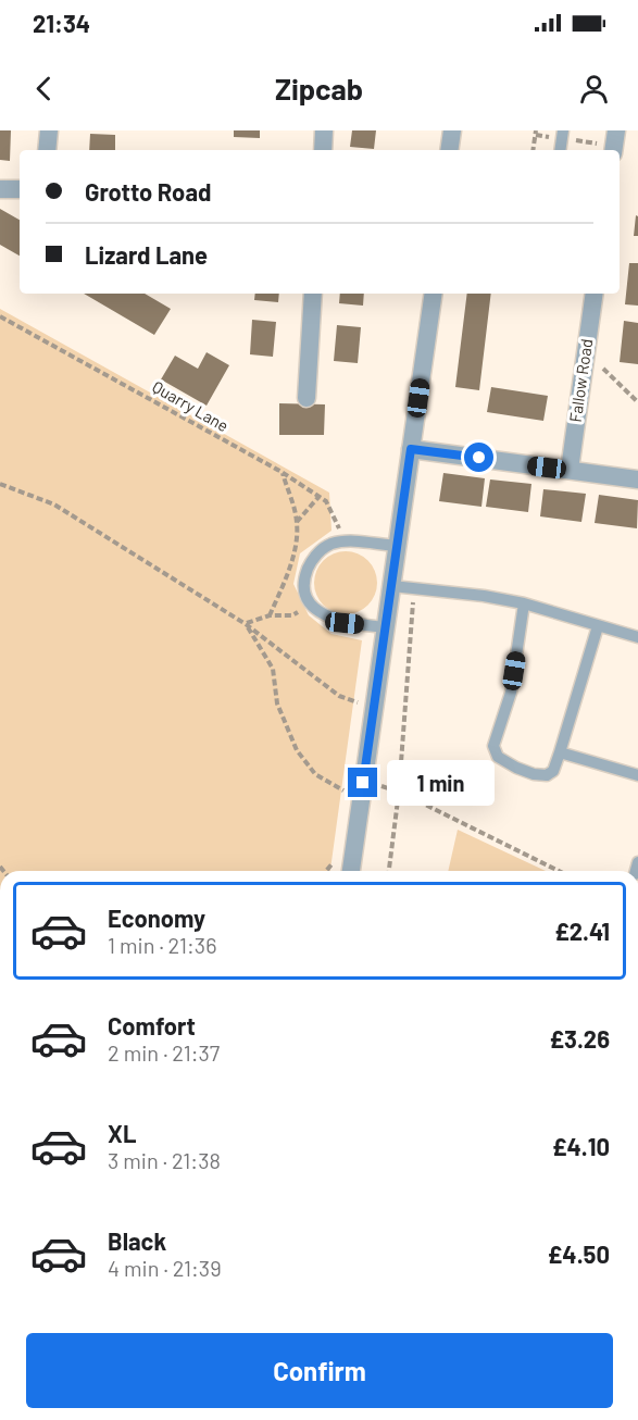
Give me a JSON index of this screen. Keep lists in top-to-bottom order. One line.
{"streets":{"street":["Fallow Road"],"path":["Quarry Lane"]},"page":{"status":"21:34","header":"Zipcab","banner":["Grotto Road","Lizard Lane"],"bubble":"1 min","list":[{"name":"Economy","note":"1 min · 21:36","value":"£2.41"},{"name":"Comfort","note":"2 min · 21:37","value":"£3.26"},{"name":"XL","note":"3 min · 21:38","value":"£4.10"},{"name":"Black","note":"4 min · 21:39","value":"£4.50"}],"buttons":"Confirm"}}
